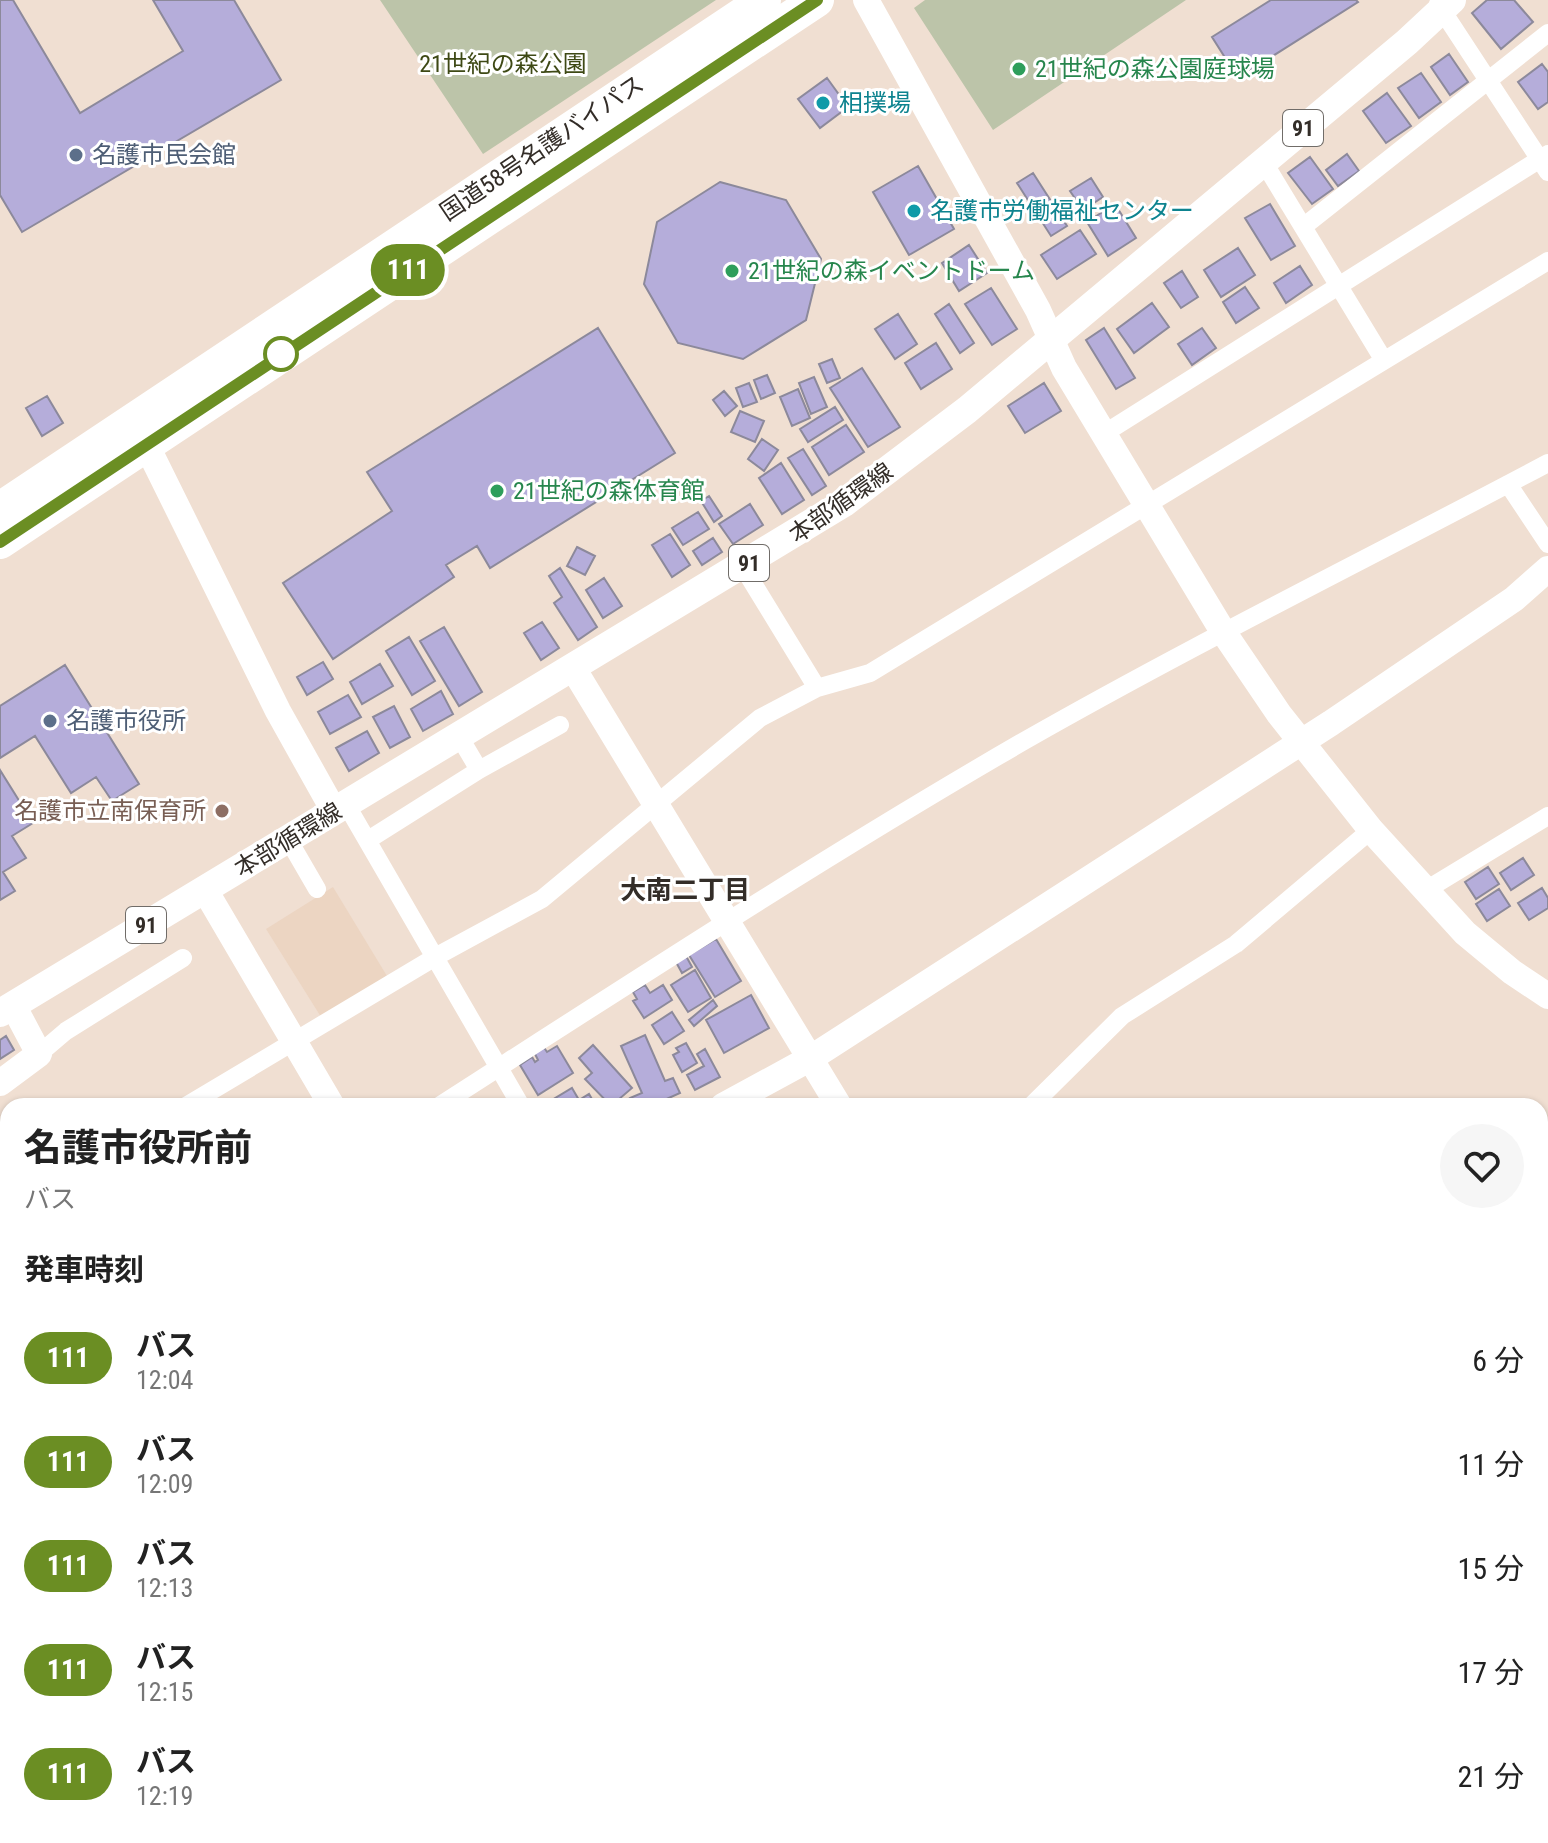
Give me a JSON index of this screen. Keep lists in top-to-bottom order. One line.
{"streets":{"highway":["国道58号名護バイパス"],"main road":["91","本部循環線"]},"districts":["大南二丁目"],"parks":["21世紀の森公園"],"places":["21世紀の森公園庭球場","相撲場","名護市民会館","名護市労働福祉センター","21世紀の森イベントドーム","21世紀の森体育館","名護市役所","名護市立南保育所"],"lines":["bus line 111"],"page":{"on_map":"111","heading":[["名護市役所前","バス"],"発車時刻"],"list":[{"mark":"111","name":"バス","note":"12:04","value":"6 分"},{"mark":"111","name":"バス","note":"12:09","value":"11 分"},{"mark":"111","name":"バス","note":"12:13","value":"15 分"},{"mark":"111","name":"バス","note":"12:15","value":"17 分"},{"mark":"111","name":"バス","note":"12:19","value":"21 分"}]}}
